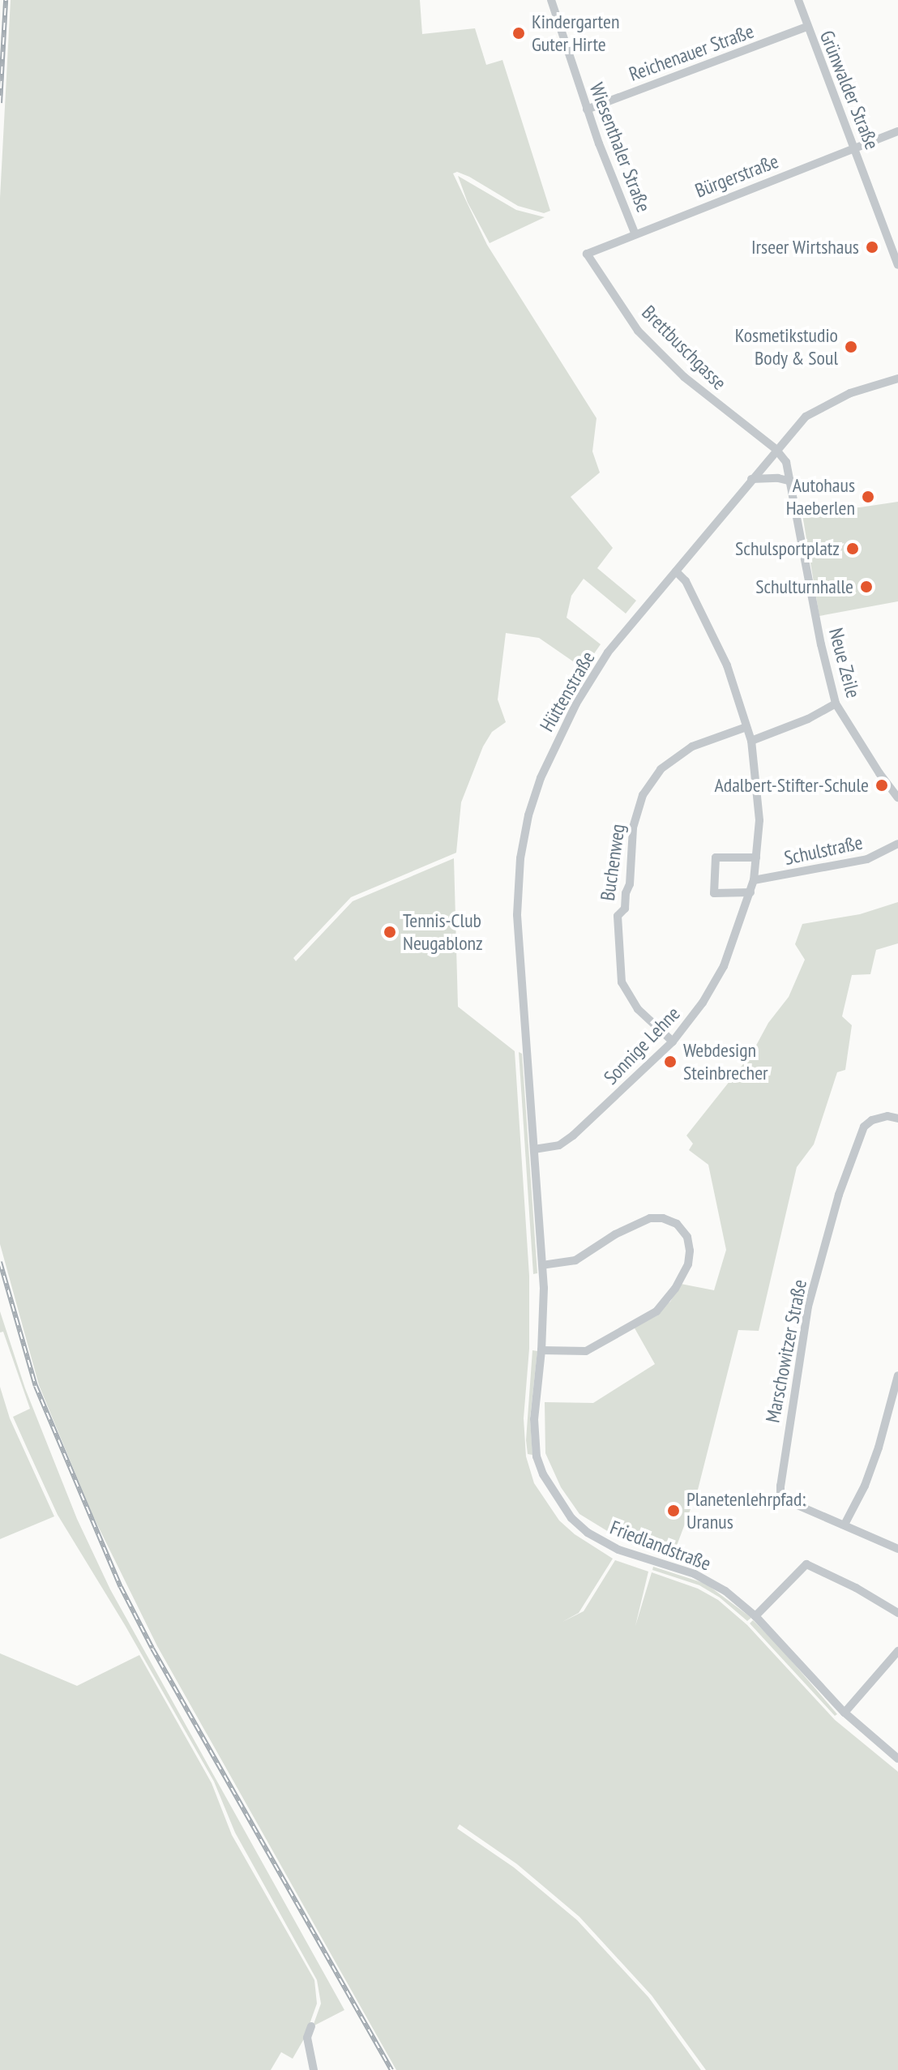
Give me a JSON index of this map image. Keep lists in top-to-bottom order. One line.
{"streets":{"street":["Reichenauer Straße","Grünwalder Straße","Wiesenthaler Straße","Bürgerstraße","Brettbuschgasse","Neue Zeile","Hüttenstraße","Schulstraße","Buchenweg","Sonnige Lehne","Marschowitzer Straße","Friedlandstraße"]},"crossings":[["Reichenauer Straße","Grünwalder Straße"],["Reichenauer Straße","Wiesenthaler Straße"],["Grünwalder Straße","Bürgerstraße"],["Wiesenthaler Straße","Bürgerstraße"],["Bürgerstraße","Brettbuschgasse"],["Brettbuschgasse","Neue Zeile"],["Brettbuschgasse","Hüttenstraße"],["Neue Zeile","Hüttenstraße"],["Hüttenstraße","Sonnige Lehne"],["Hüttenstraße","Friedlandstraße"],["Schulstraße","Sonnige Lehne"],["Buchenweg","Sonnige Lehne"],["Sonnige Lehne","Friedlandstraße"]],"places":["Kindergarten Guter Hirte","Irseer Wirtshaus","Kosmetikstudio Body & Soul","Autohaus Haeberlen","Schulsportplatz","Schulturnhalle","Adalbert-Stifter-Schule","Tennis-Club Neugablonz","Webdesign Steinbrecher","Planetenlehrpfad: Uranus"]}
